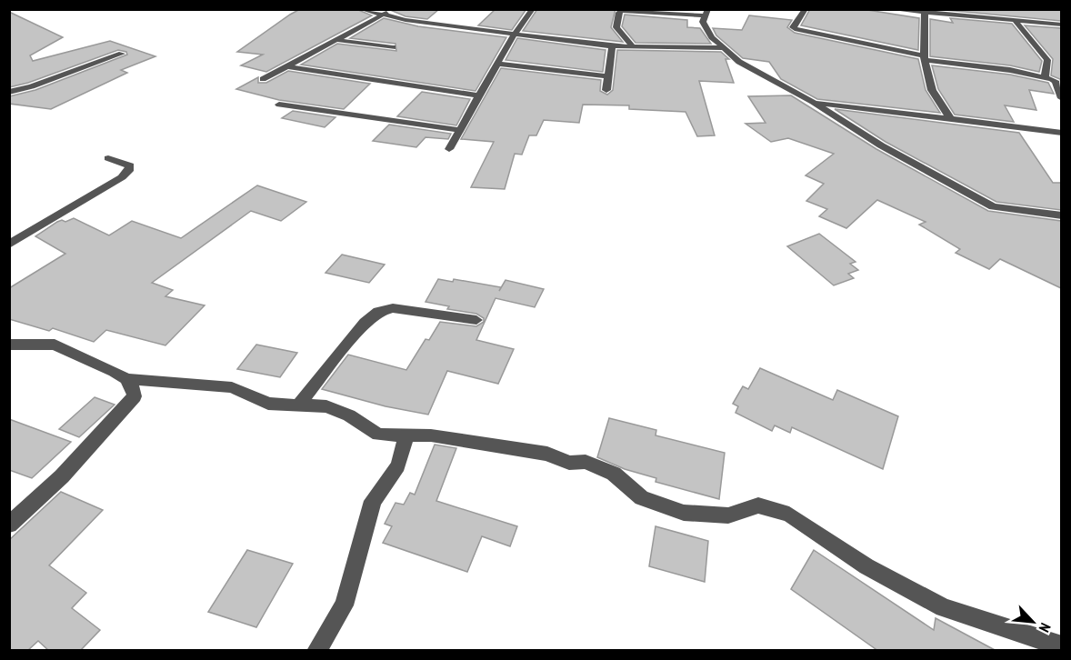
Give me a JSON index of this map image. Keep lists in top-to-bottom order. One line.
{"north":"bottom right"}
